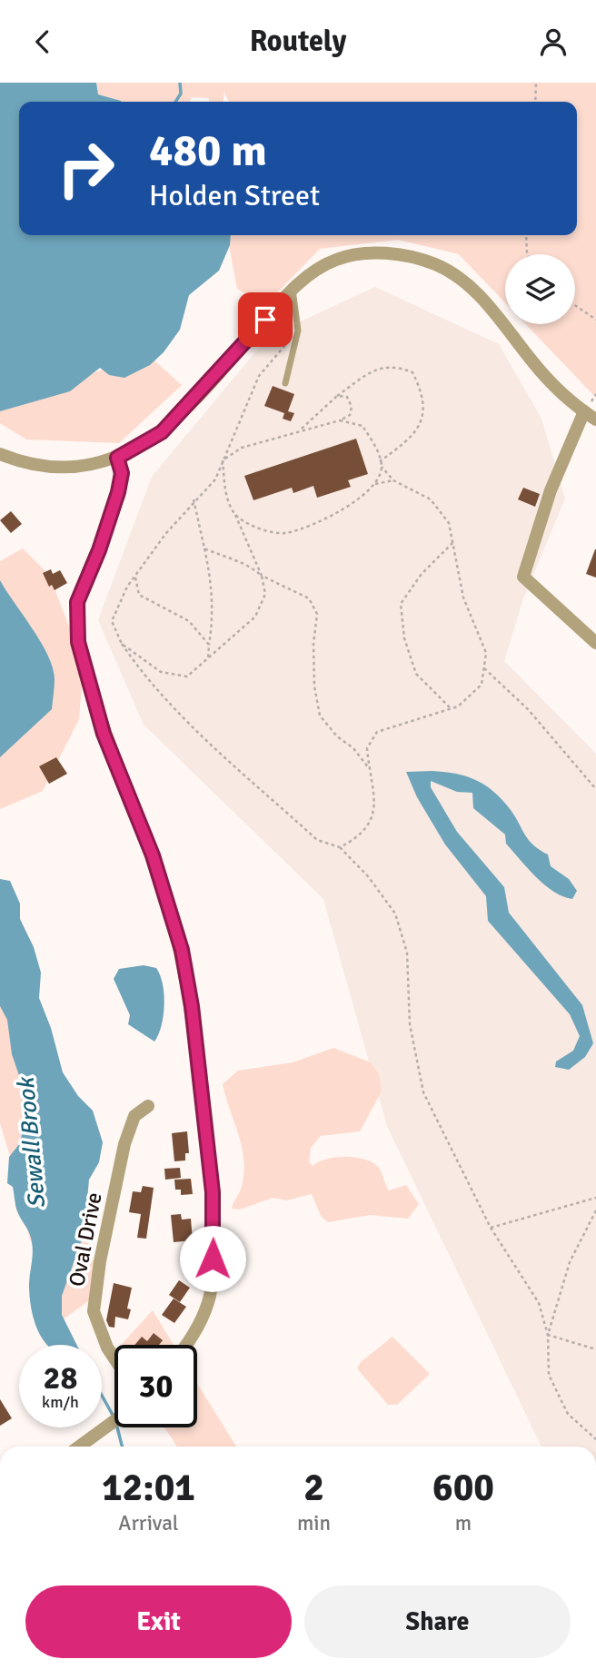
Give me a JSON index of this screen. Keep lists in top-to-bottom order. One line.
{"streets":{"street":["Oval Drive"]},"water":["Sewall Brook"],"page":{"header":"Routely","turn":["480 m","Holden Street"],"speed":"28 km/h","limit":"30","eta":["12:01","Arrival","2","min","600","m"],"buttons":["Exit","Share"]}}
